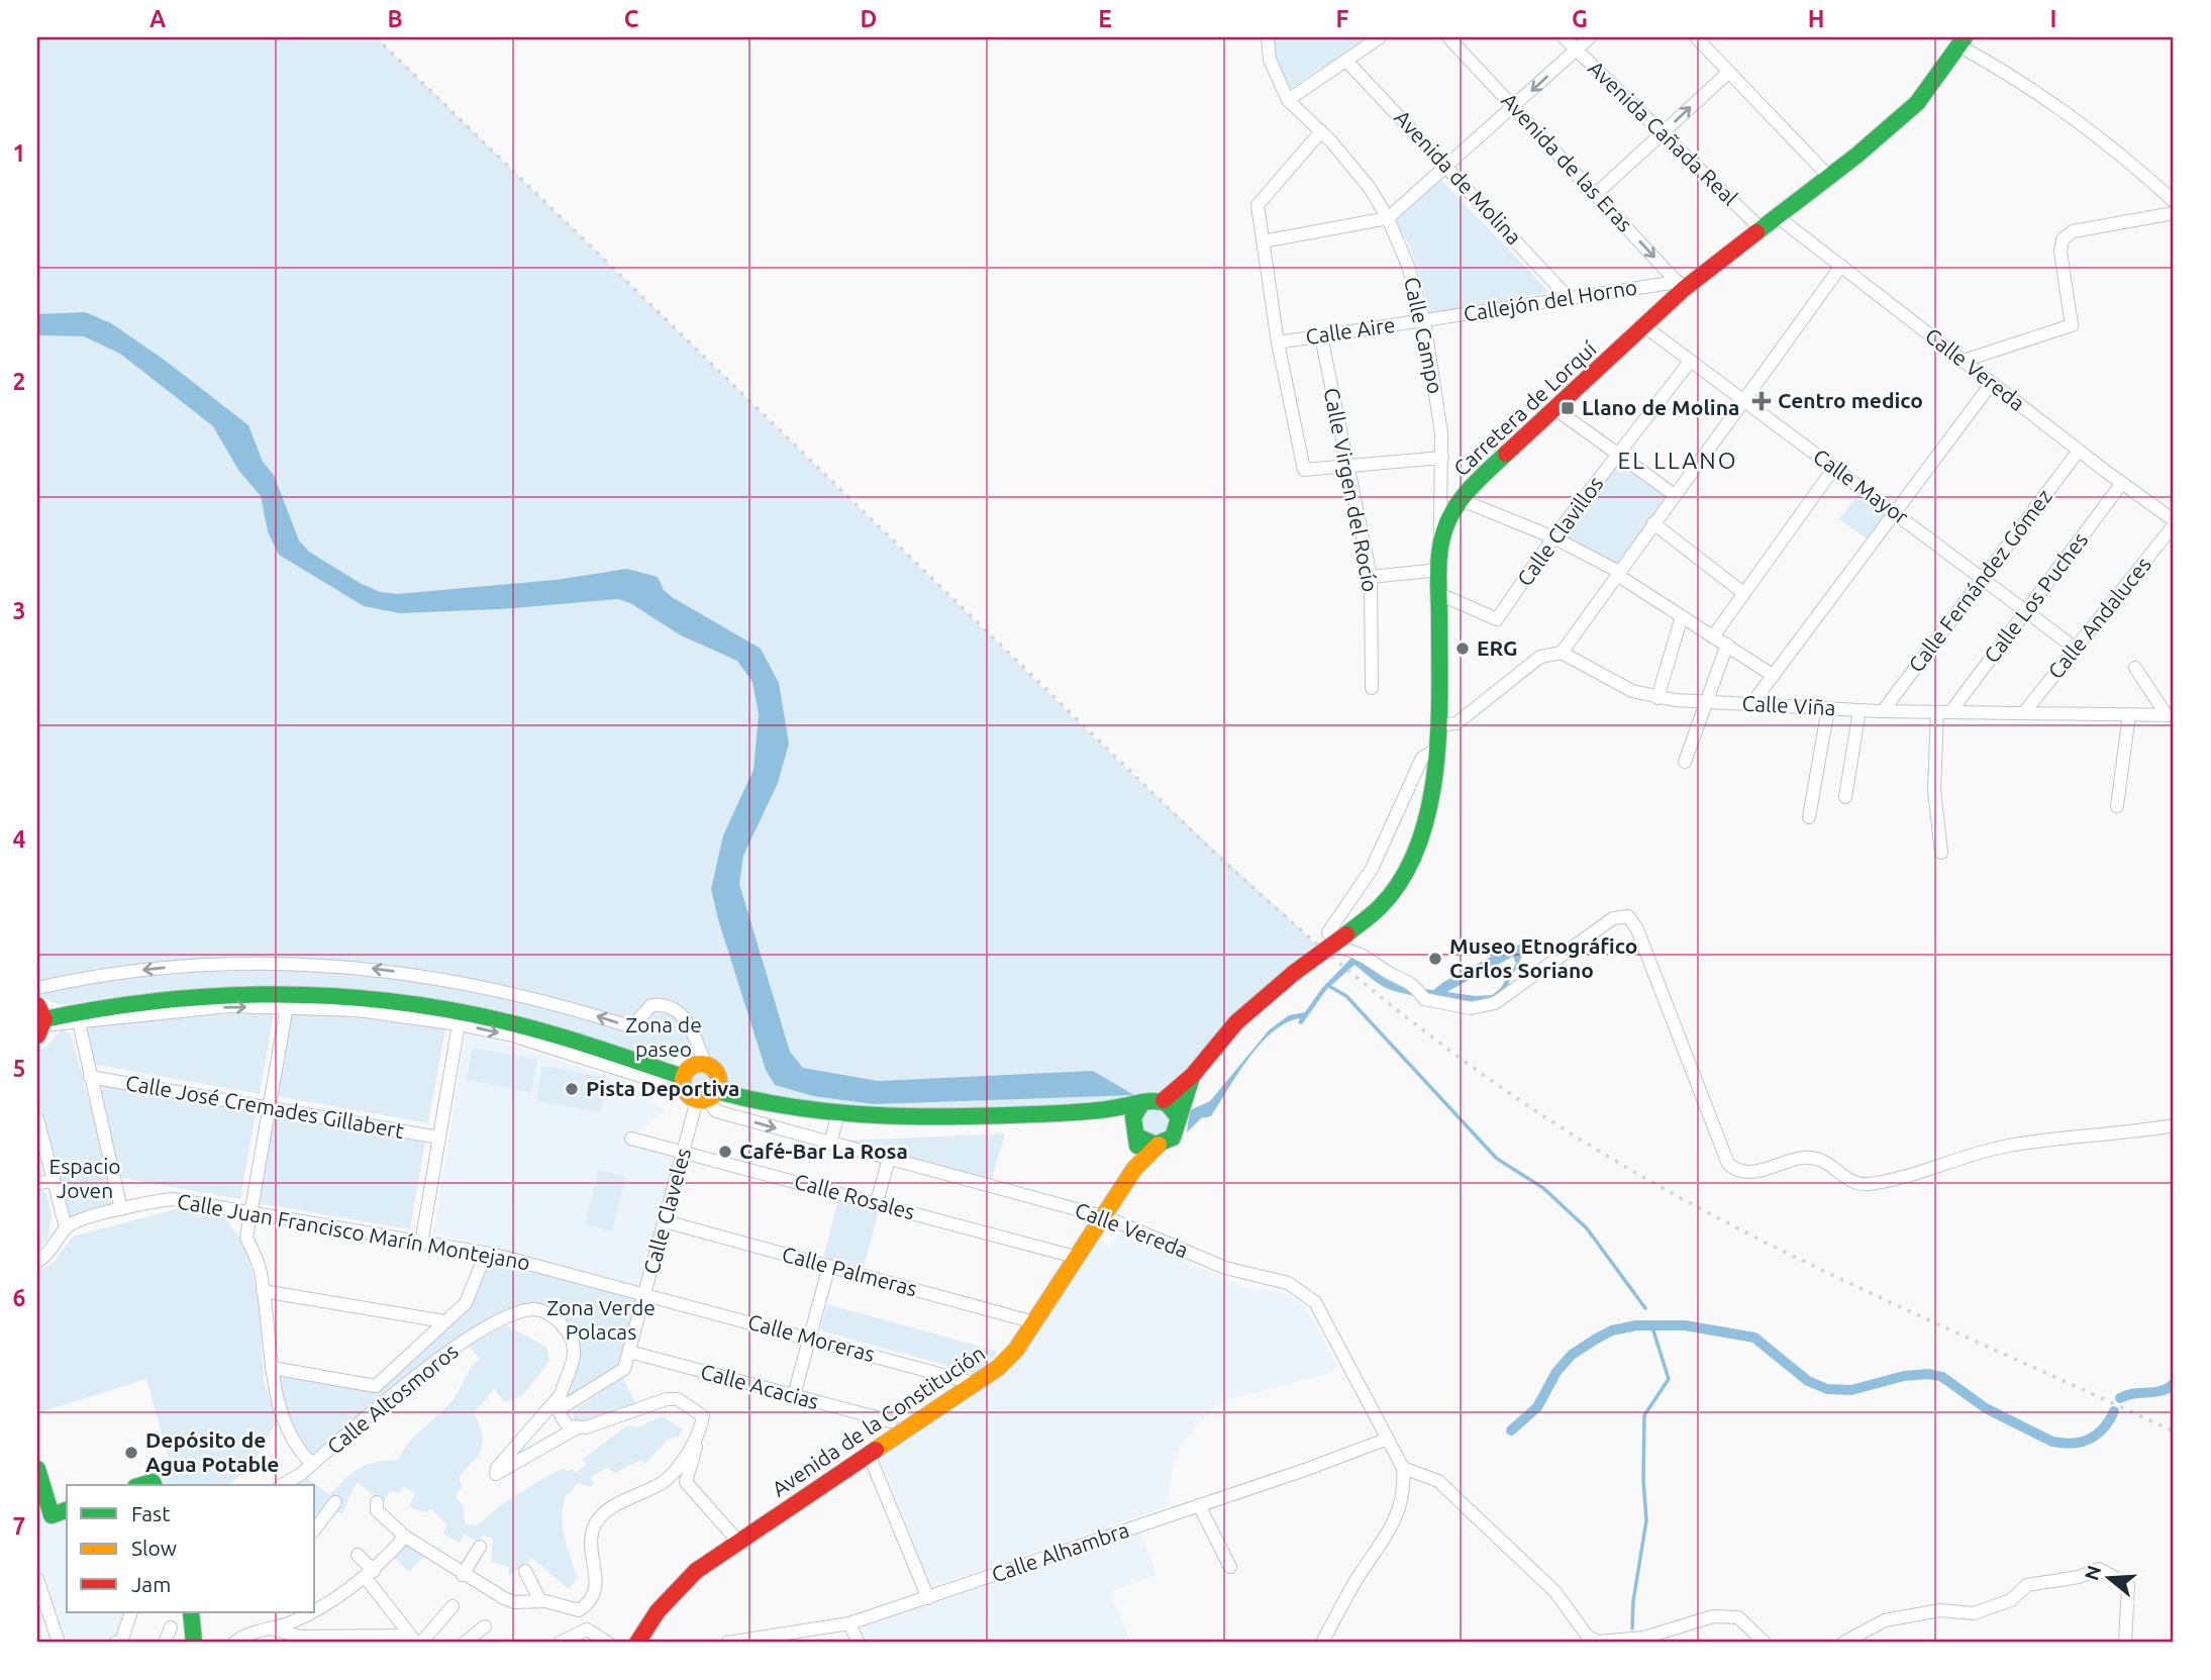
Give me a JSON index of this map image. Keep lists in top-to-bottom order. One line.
{"streets":{"main road":["Carretera de Lorquí","Avenida de la Constitución"],"street":["Avenida Cañada Real","Avenida de las Eras","Avenida de Molina","Callejón del Horno","Calle Aire","Calle Campo","Calle Vereda","Calle Mayor","Calle Virgen del Rocío","Calle Clavillos","Calle Fernández Gómez","Calle Los Puches","Calle Andaluces","Calle Viña","Calle José Cremades Gillabert","Calle Rosales","Calle Claveles","Calle Juan Francisco Marín Montejano","Calle Palmeras","Calle Moreras","Calle Acacias","Calle Altosmoros","Calle Alhambra"]},"crossings":[["Avenida Cañada Real","Carretera de Lorquí"],["Avenida de las Eras","Callejón del Horno"],["Avenida de las Eras","Carretera de Lorquí"],["Avenida de Molina","Callejón del Horno"],["Callejón del Horno","Calle Aire"],["Callejón del Horno","Calle Campo"],["Callejón del Horno","Carretera de Lorquí"],["Calle Aire","Calle Campo"],["Calle Aire","Calle Virgen del Rocío"],["Calle Campo","Carretera de Lorquí"],["Calle Vereda","Carretera de Lorquí"],["Calle Vereda","Calle Fernández Gómez"],["Calle Vereda","Calle Los Puches"],["Calle Vereda","Calle Claveles"],["Calle Vereda","Avenida de la Constitución"],["Calle Vereda","Calle Alhambra"],["Carretera de Lorquí","Calle Mayor"],["Carretera de Lorquí","Calle Clavillos"],["Calle Mayor","Calle Clavillos"],["Calle Mayor","Calle Fernández Gómez"],["Calle Mayor","Calle Los Puches"],["Calle Mayor","Calle Andaluces"],["Calle Fernández Gómez","Calle Viña"],["Calle Los Puches","Calle Viña"],["Calle Andaluces","Calle Viña"],["Calle Rosales","Calle Claveles"],["Calle Rosales","Avenida de la Constitución"],["Calle Claveles","Calle Juan Francisco Marín Montejano"],["Calle Claveles","Calle Palmeras"],["Calle Claveles","Calle Moreras"],["Calle Claveles","Calle Acacias"],["Calle Claveles","Calle Altosmoros"],["Calle Juan Francisco Marín Montejano","Calle Moreras"],["Calle Palmeras","Avenida de la Constitución"],["Calle Moreras","Avenida de la Constitución"]],"one_way":["Avenida de las Eras"],"districts":["EL LLANO"],"parks":["Zona de paseo","Espacio Joven","Zona Verde Polacas"],"places":{"health":["Centro medico"],"transit":["Llano de Molina"],"other":["ERG","Museo Etnográfico Carlos Soriano","Pista Deportiva","Café-Bar La Rosa","Depósito de Agua Potable"]},"legend":["Fast","Slow","Jam"],"north":"left","grid":{"columns":["A","B","C","D","E","F","G","H","I"],"rows":["1","2","3","4","5","6","7"]}}
